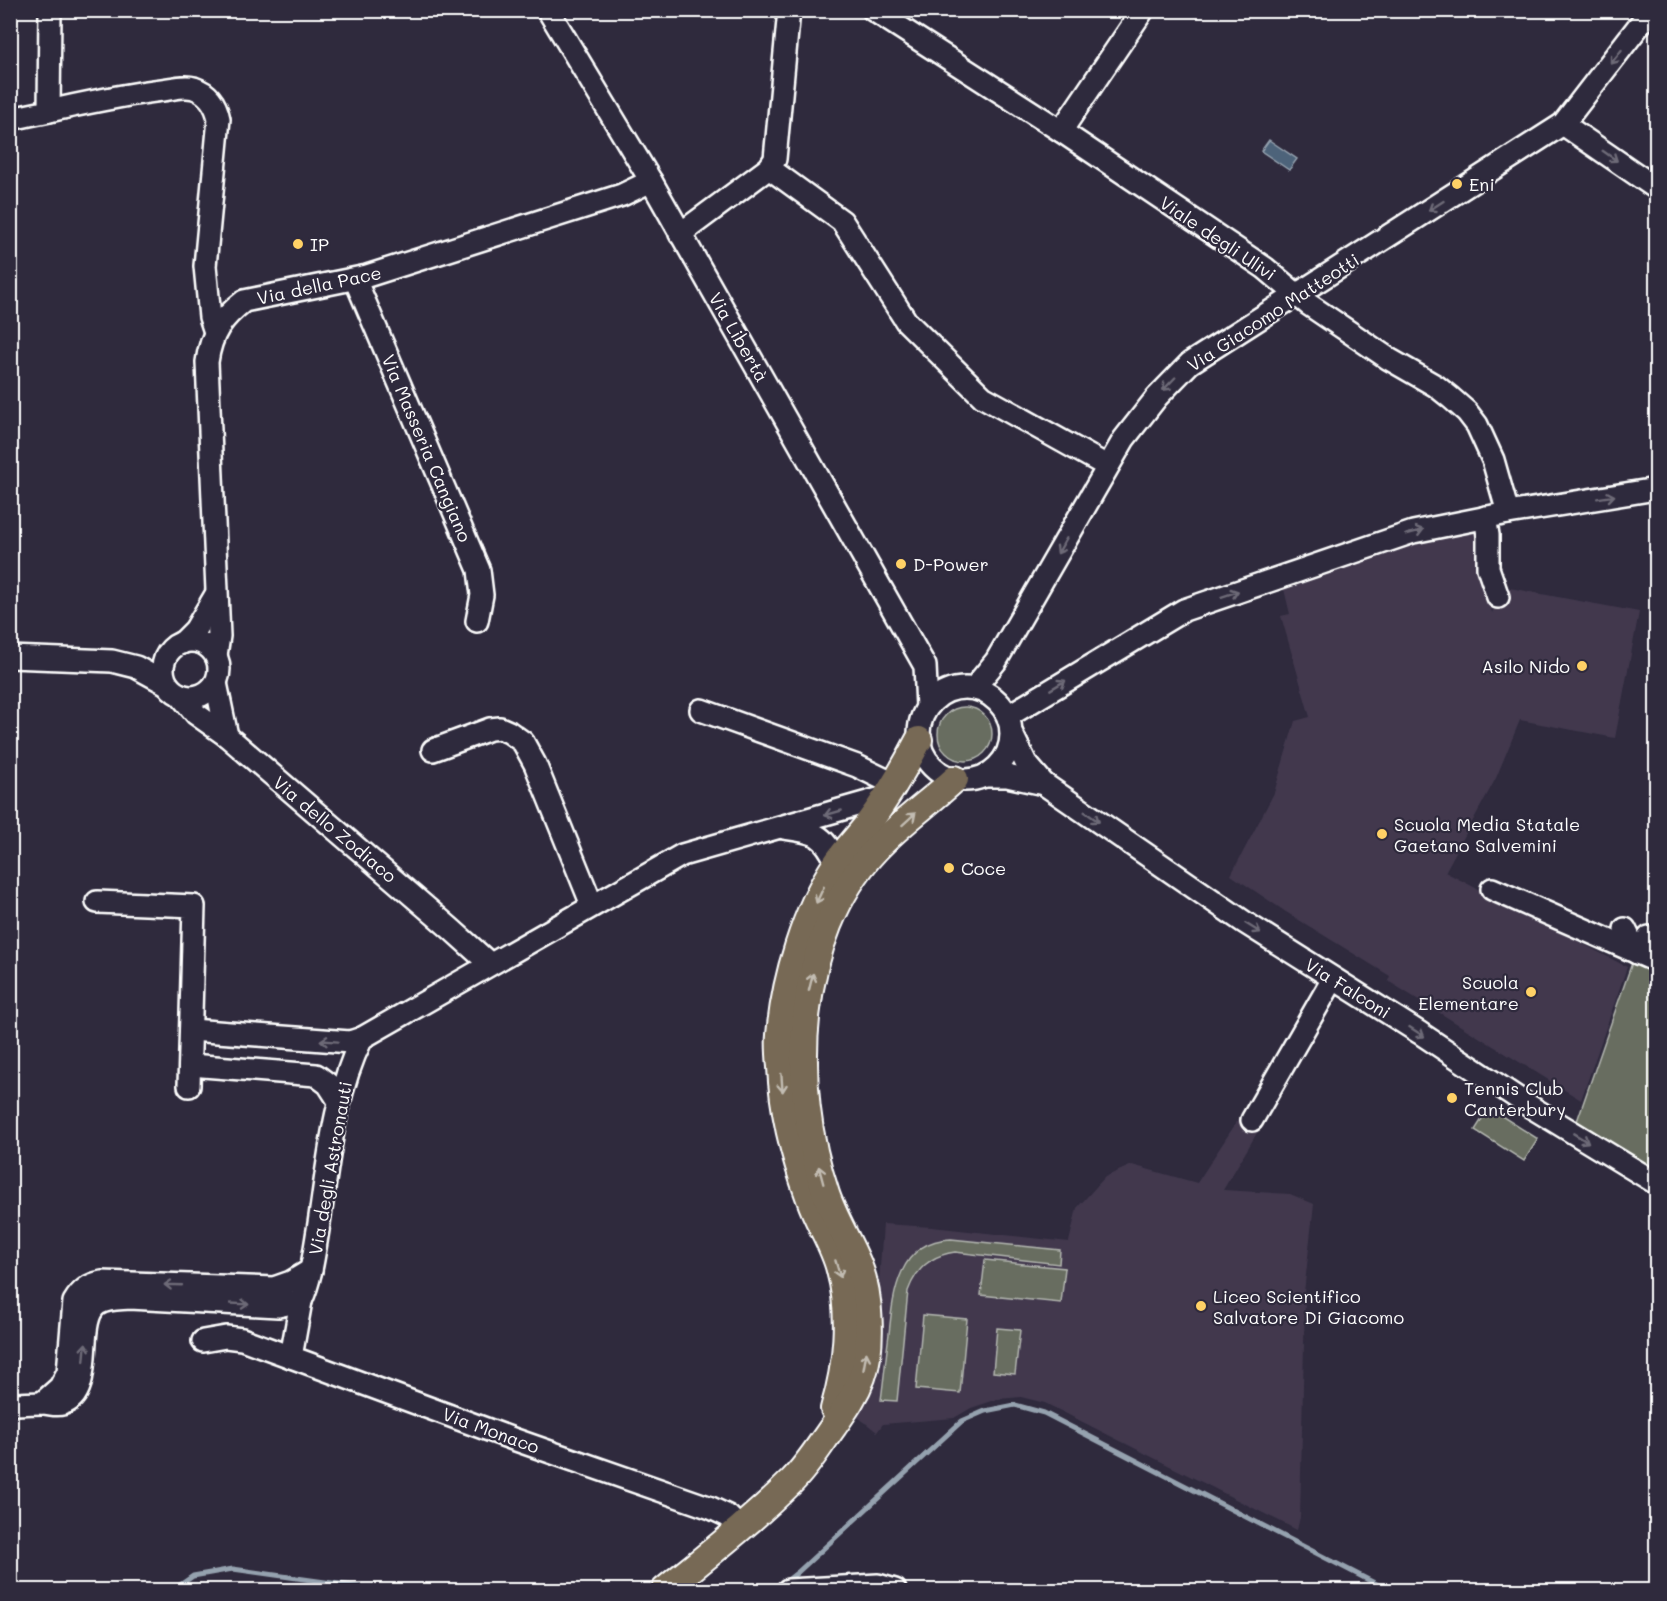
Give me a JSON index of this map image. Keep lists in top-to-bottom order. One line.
{"streets":{"street":["Viale degli Ulivi","Via della Pace","Via Giacomo Matteotti","Via Libertà","Via Masseria Cangiano","Via dello Zodiaco","Via Falconi","Via degli Astronauti","Via Monaco"]},"crossings":[["Viale degli Ulivi","Via Giacomo Matteotti"],["Via della Pace","Via Libertà"],["Via della Pace","Via Masseria Cangiano"],["Via della Pace","Via dello Zodiaco"],["Via Giacomo Matteotti","Via Libertà"],["Via Giacomo Matteotti","Via Falconi"],["Via Libertà","Via Falconi"]],"one_way":["Via Giacomo Matteotti","Via Falconi","Via degli Astronauti"],"places":["Eni","IP","D-Power","Asilo Nido","Scuola Media Statale Gaetano Salvemini","Coce","Scuola Elementare","Tennis Club Canterbury","Liceo Scientifico Salvatore Di Giacomo"]}
